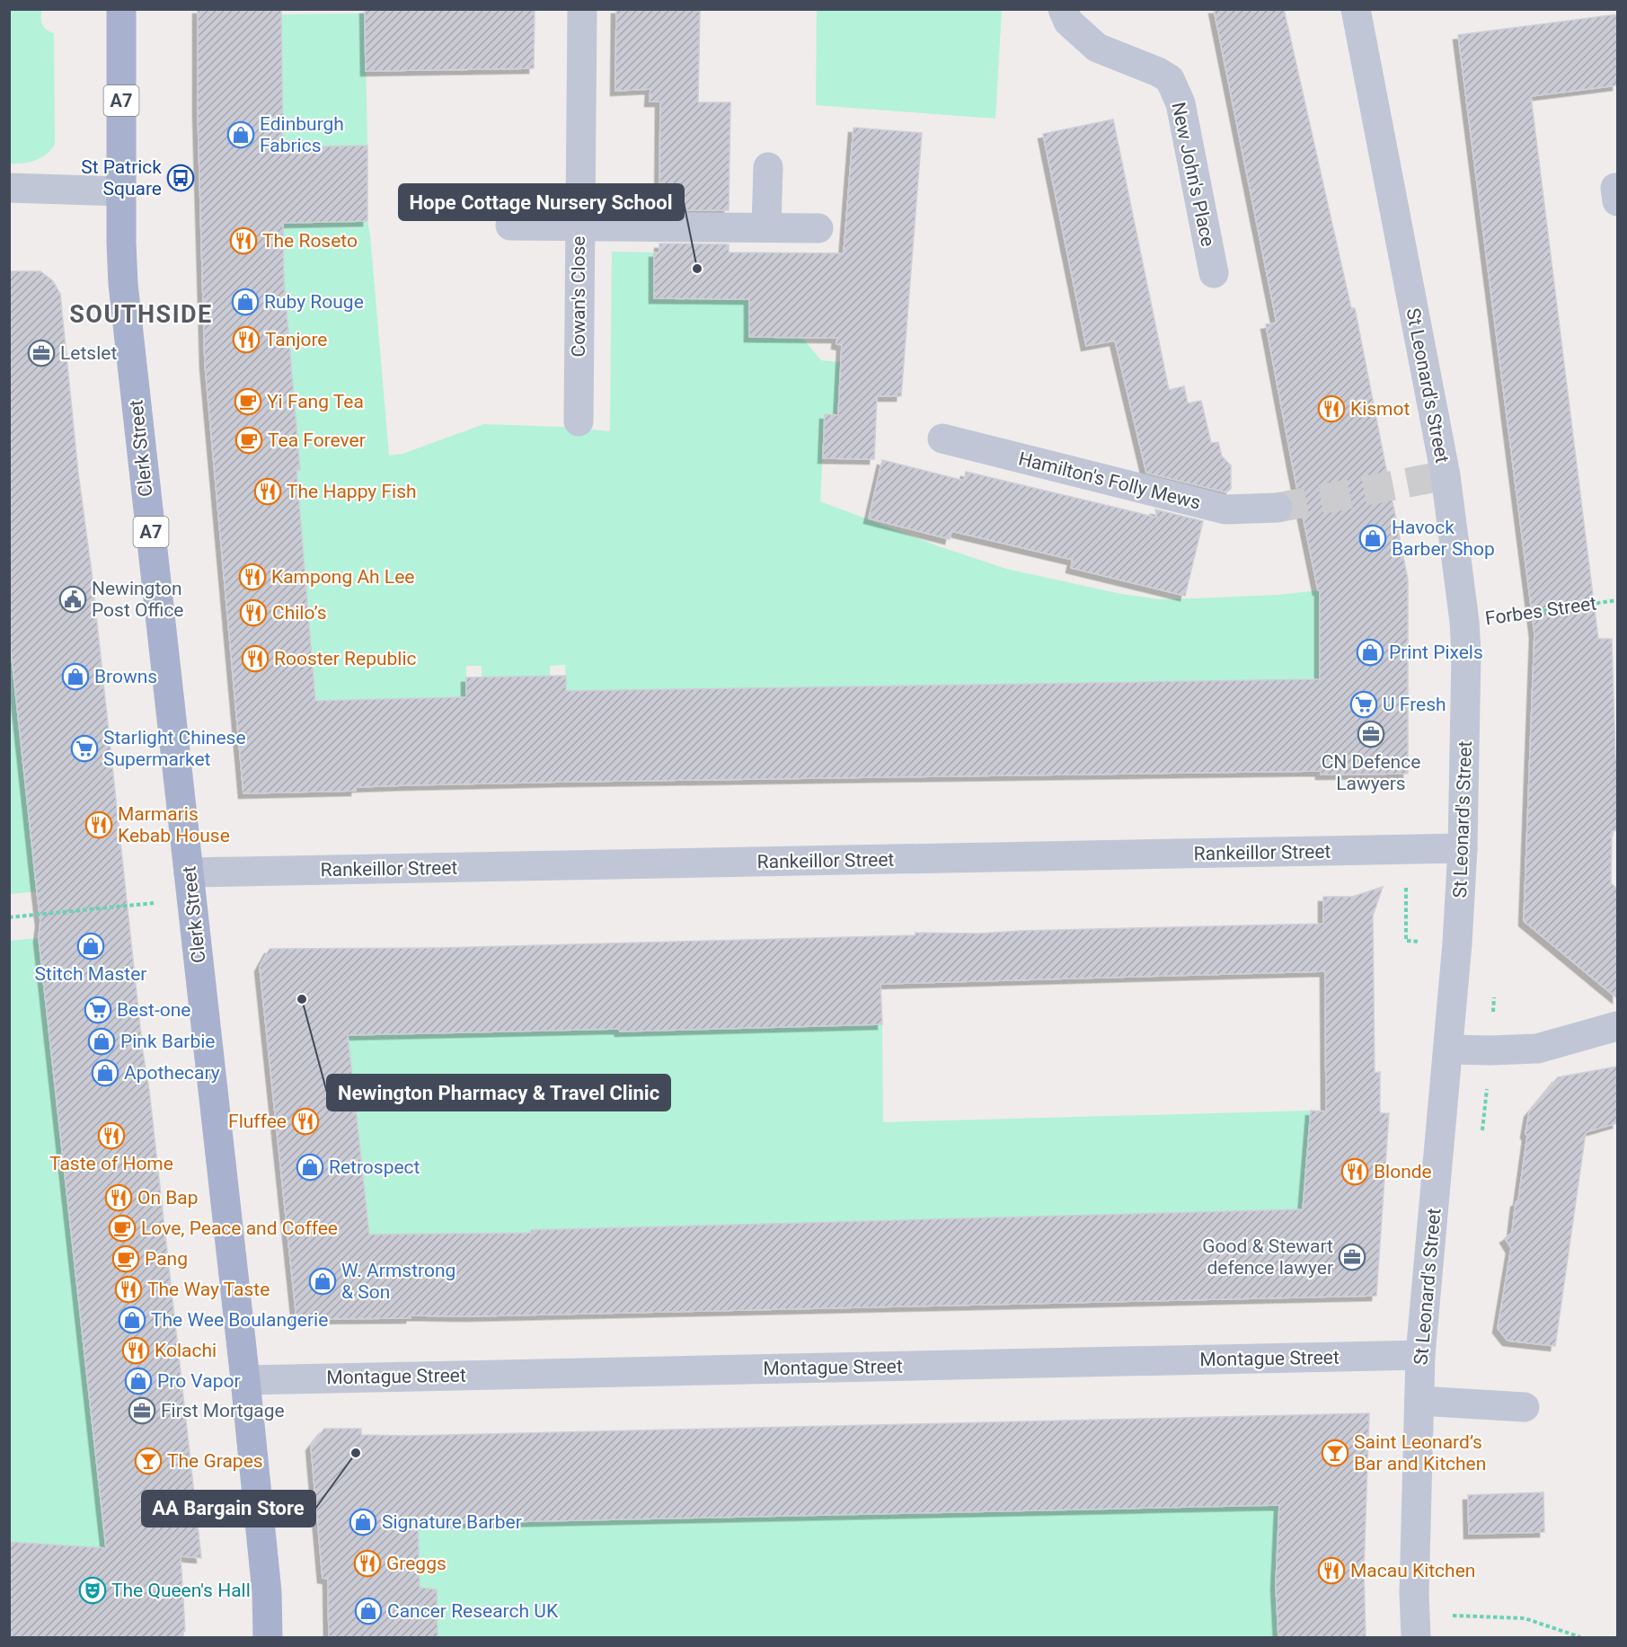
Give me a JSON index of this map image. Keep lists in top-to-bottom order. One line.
{"streets":{"main road":["A7","Clerk Street"],"street":["New John's Place","Cowan's Close","St Leonard's Street","Hamilton's Folly Mews","Rankeillor Street","Montague Street"],"path":["Forbes Street"]},"crossings":[["A7","Clerk Street"],["A7","Montague Street"],["St Leonard's Street","Forbes Street"],["St Leonard's Street","Rankeillor Street"],["St Leonard's Street","Montague Street"],["Clerk Street","Rankeillor Street"],["Clerk Street","Montague Street"]],"districts":["SOUTHSIDE"],"places":{"shop":["Edinburgh Fabrics","Ruby Rouge","Havock Barber Shop","Print Pixels","Browns","Stitch Master","Pink Barbie","Apothecary","Retrospect","W. Armstrong & Son","The Wee Boulangerie","Pro Vapor","Signature Barber","Cancer Research UK"],"bus stop":["St Patrick Square"],"restaurant":["The Roseto","Tanjore","Kismot","The Happy Fish","Kampong Ah Lee","Chilo’s","Rooster Republic","Marmaris Kebab House","Fluffee","Taste of Home","Blonde","On Bap","The Way Taste","Kolachi","Greggs","Macau Kitchen"],"other":["Hope Cottage Nursery School","Newington Pharmacy & Travel Clinic","AA Bargain Store"],"office":["Letslet","CN Defence Lawyers","Good & Stewart defence lawyer","First Mortgage"],"cafe":["Yi Fang Tea","Tea Forever","Love, Peace and Coffee","Pang"],"public building":["Newington Post Office"],"supermarket":["U Fresh","Starlight Chinese Supermarket","Best-one"],"bar":["Saint Leonard’s Bar and Kitchen","The Grapes"],"theatre":["The Queen's Hall"]}}
